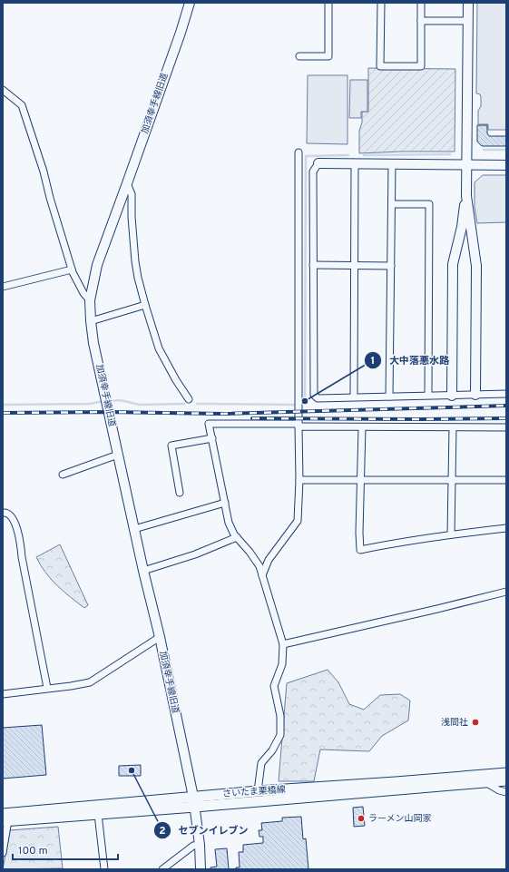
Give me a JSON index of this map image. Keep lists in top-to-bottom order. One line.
{"streets":{"main road":["さいたま栗橋線"],"street":["加須幸手線旧道"]},"crossings":[["加須幸手線旧道","さいたま栗橋線"]],"places":["大中落悪水路","浅間社","セブンイレブン","ラーメン山岡家"],"scale_bar":"100 m"}
